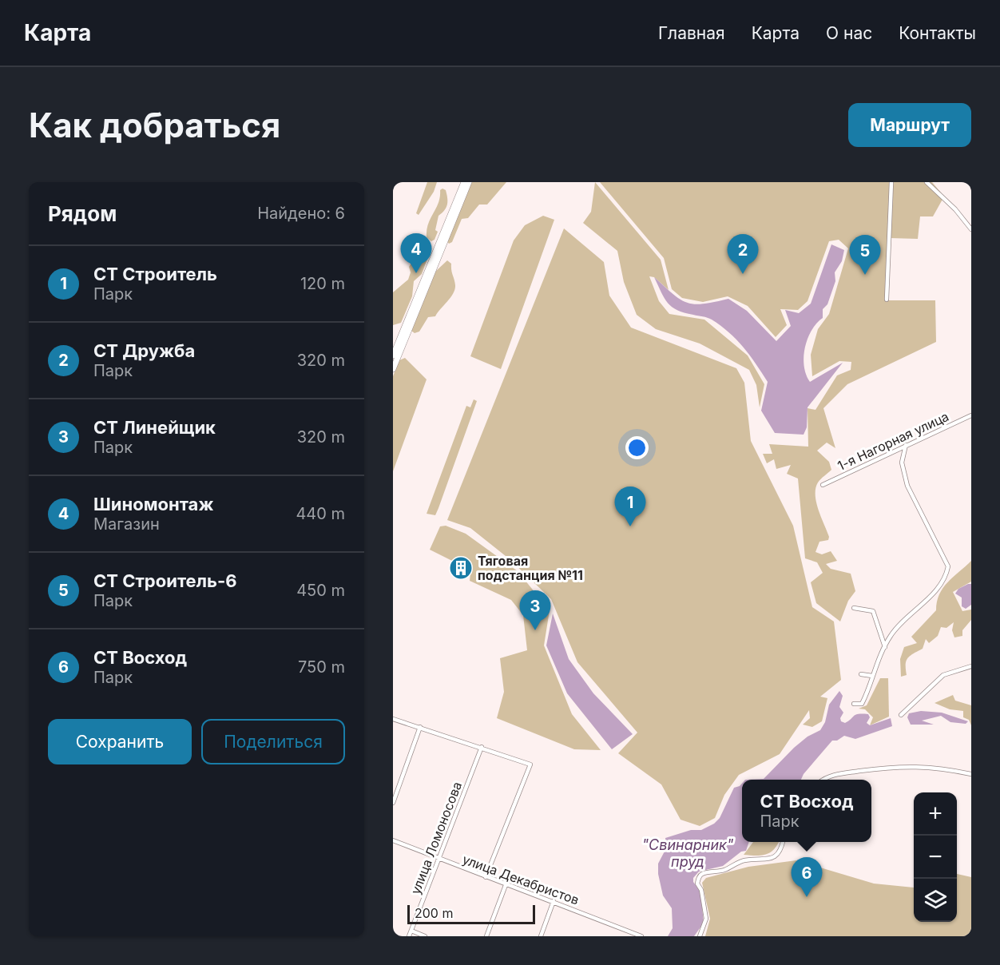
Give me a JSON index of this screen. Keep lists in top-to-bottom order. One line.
{"streets":{"street":["1-я Нагорная улица","улица Ломоносова","улица Декабристов"]},"crossings":[["улица Ломоносова","улица Декабристов"]],"water":["\"Свинарник\" пруд"],"places":{"building":["Тяговая подстанция №11"]},"scale_bar":"200 m","page":{"header":"Карта","nav":["Главная","Карта","О нас","Контакты"],"buttons":["Маршрут",["Сохранить","Поделиться"]],"title":"Как добраться","heading":["Рядом","Найдено: 6"],"pins":["4","2","5","1","3","6"],"list":[{"mark":"1","name":"СТ Строитель","note":"Парк","value":"120 m"},{"mark":"2","name":"СТ Дружба","note":"Парк","value":"320 m"},{"mark":"3","name":"СТ Линейщик","note":"Парк","value":"320 m"},{"mark":"4","name":"Шиномонтаж","note":"Магазин","value":"440 m"},{"mark":"5","name":"СТ Строитель-6","note":"Парк","value":"450 m"},{"mark":"6","name":"СТ Восход","note":"Парк","value":"750 m"}],"popup":["СТ Восход","Парк"],"map_buttons":["+","−"],"scale":"200 m"}}
